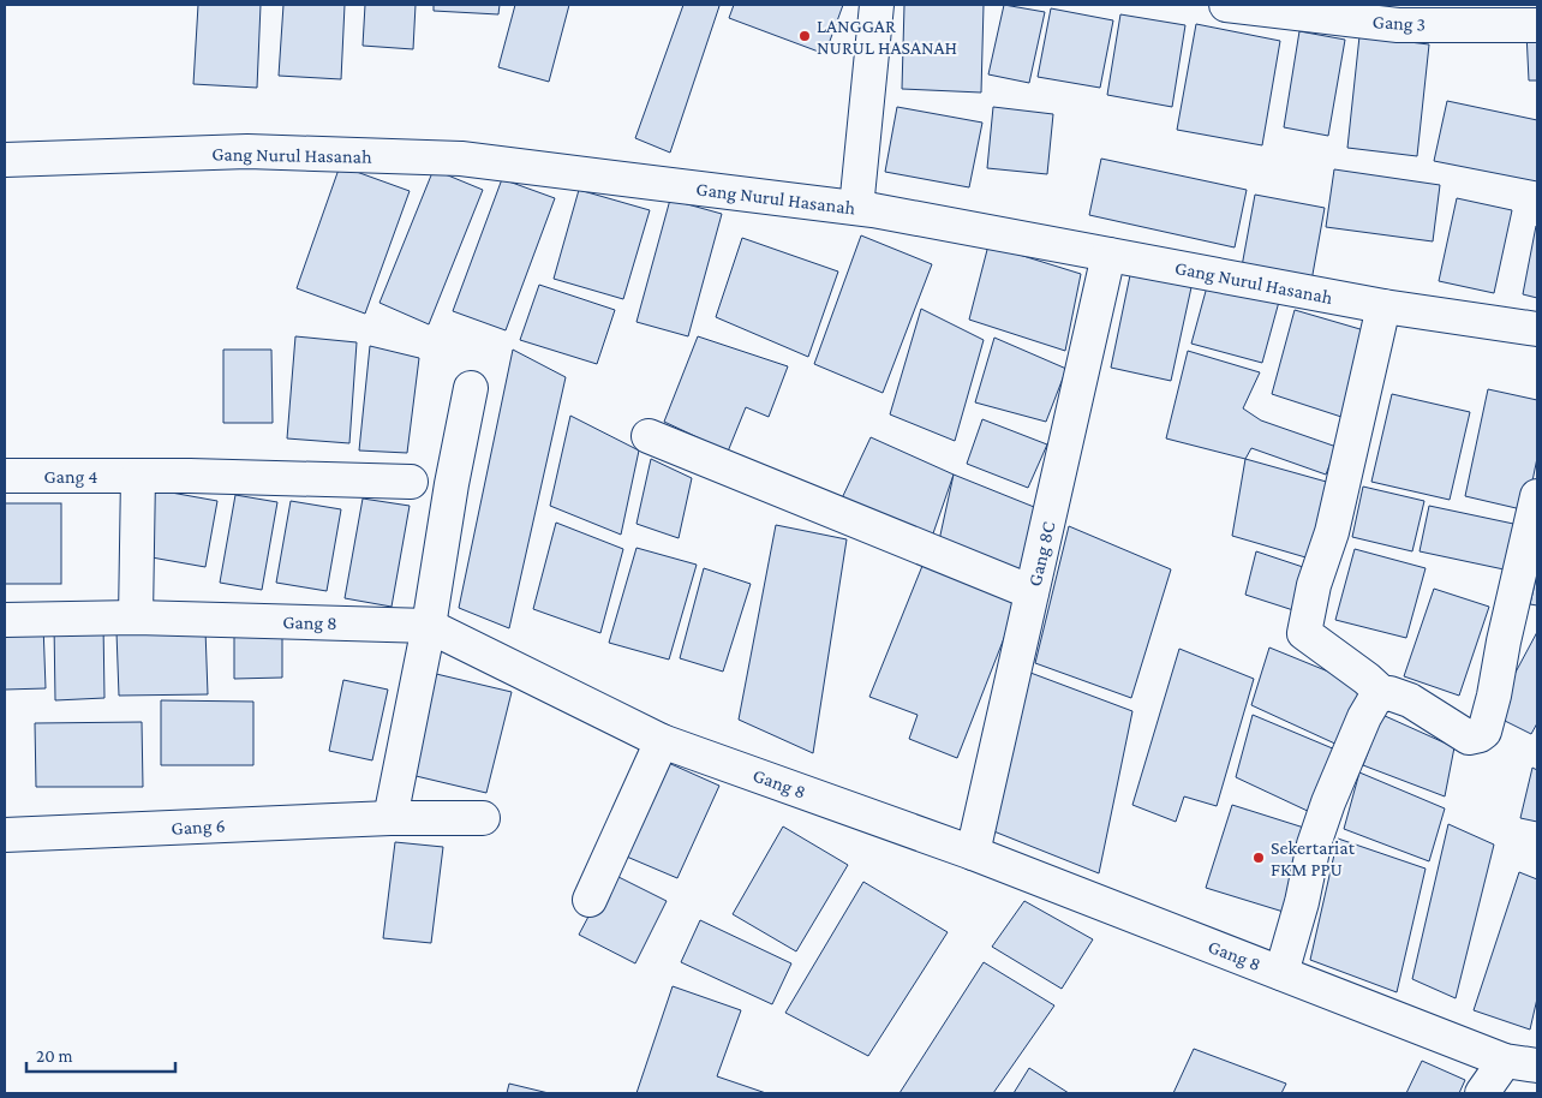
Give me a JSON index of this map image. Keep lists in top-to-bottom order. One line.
{"streets":{"street":["Gang 3","Gang Nurul Hasanah","Gang 4","Gang 8C","Gang 8","Gang 6"]},"crossings":[["Gang Nurul Hasanah","Gang 8C"],["Gang 8C","Gang 8"]],"places":["LANGGAR NURUL HASANAH","Sekertariat FKM PPU"],"scale_bar":"20 m"}
